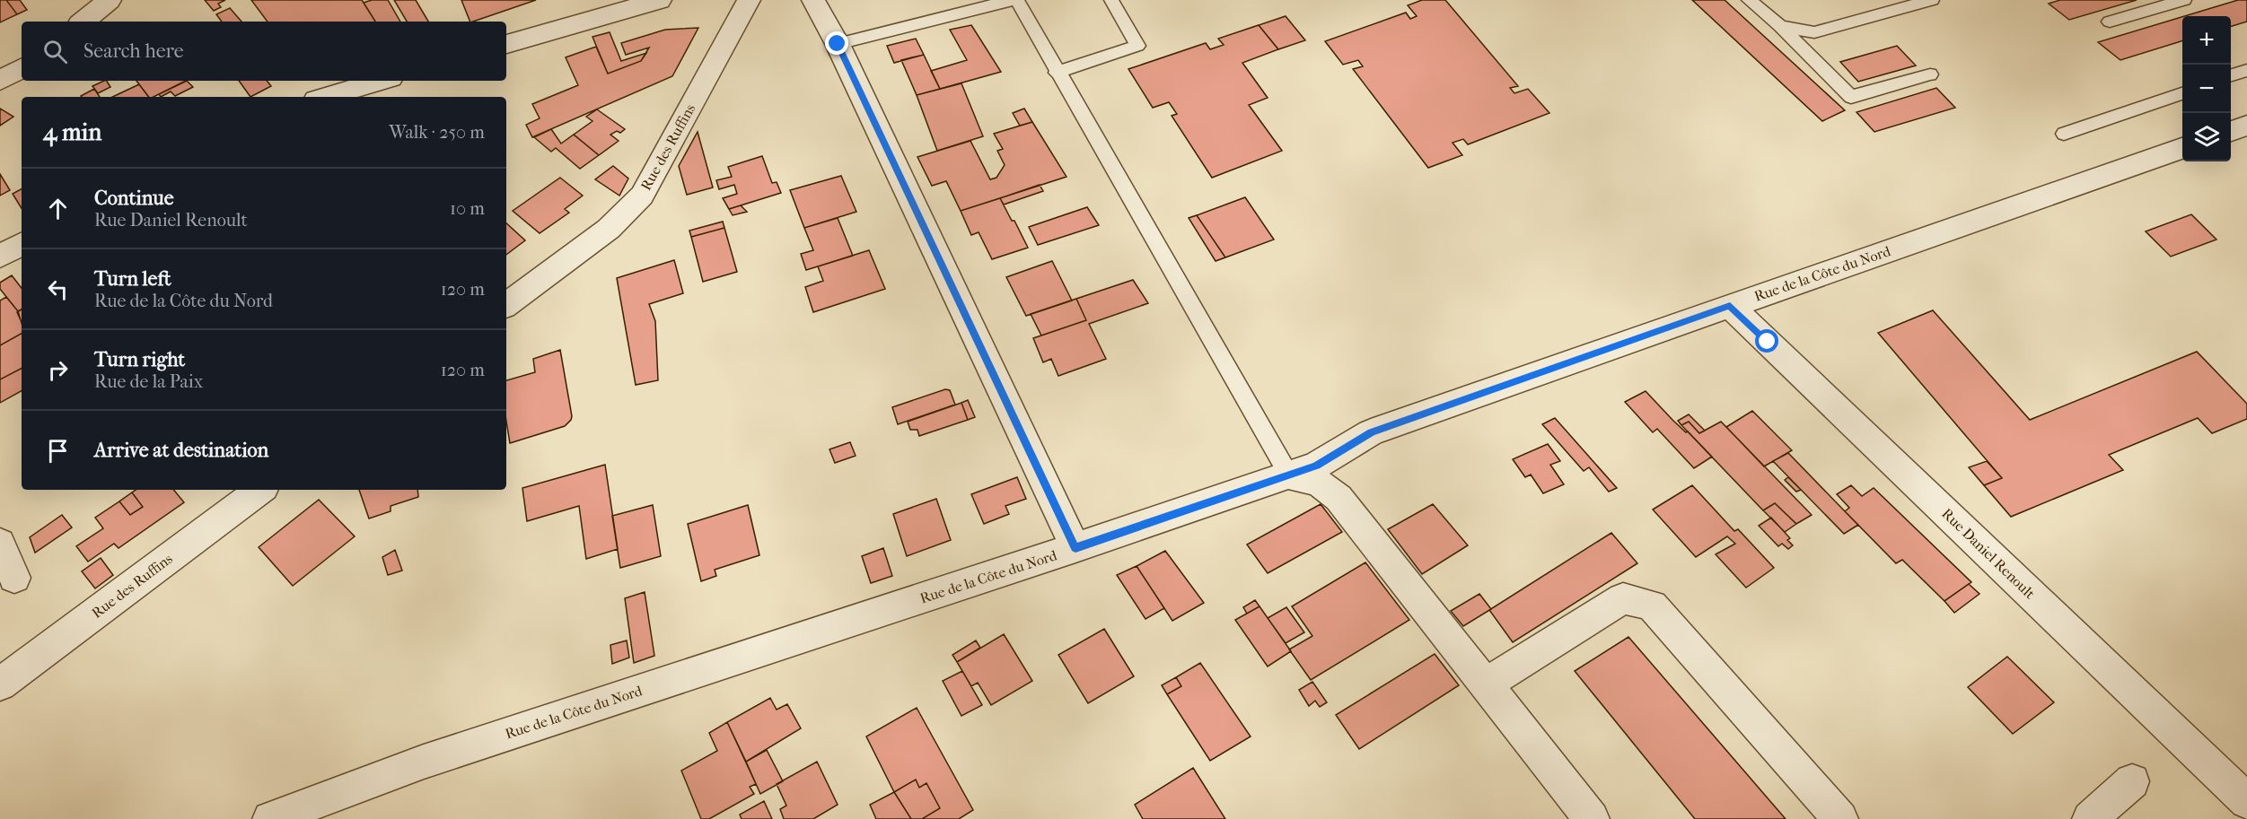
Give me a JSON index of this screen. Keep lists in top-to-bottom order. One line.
{"streets":{"street":["Rue des Ruffins","Rue de la Côte du Nord","Rue Daniel Renoult"]},"crossings":[["Rue de la Côte du Nord","Rue Daniel Renoult"]],"page":{"map_buttons":["+","−"],"search":"Search here","heading":["4 min","Walk · 250 m"],"list":[["Continue","Rue Daniel Renoult","10 m"],["Turn left","Rue de la Côte du Nord","120 m"],["Turn right","Rue de la Paix","120 m"],"Arrive at destination"]}}
